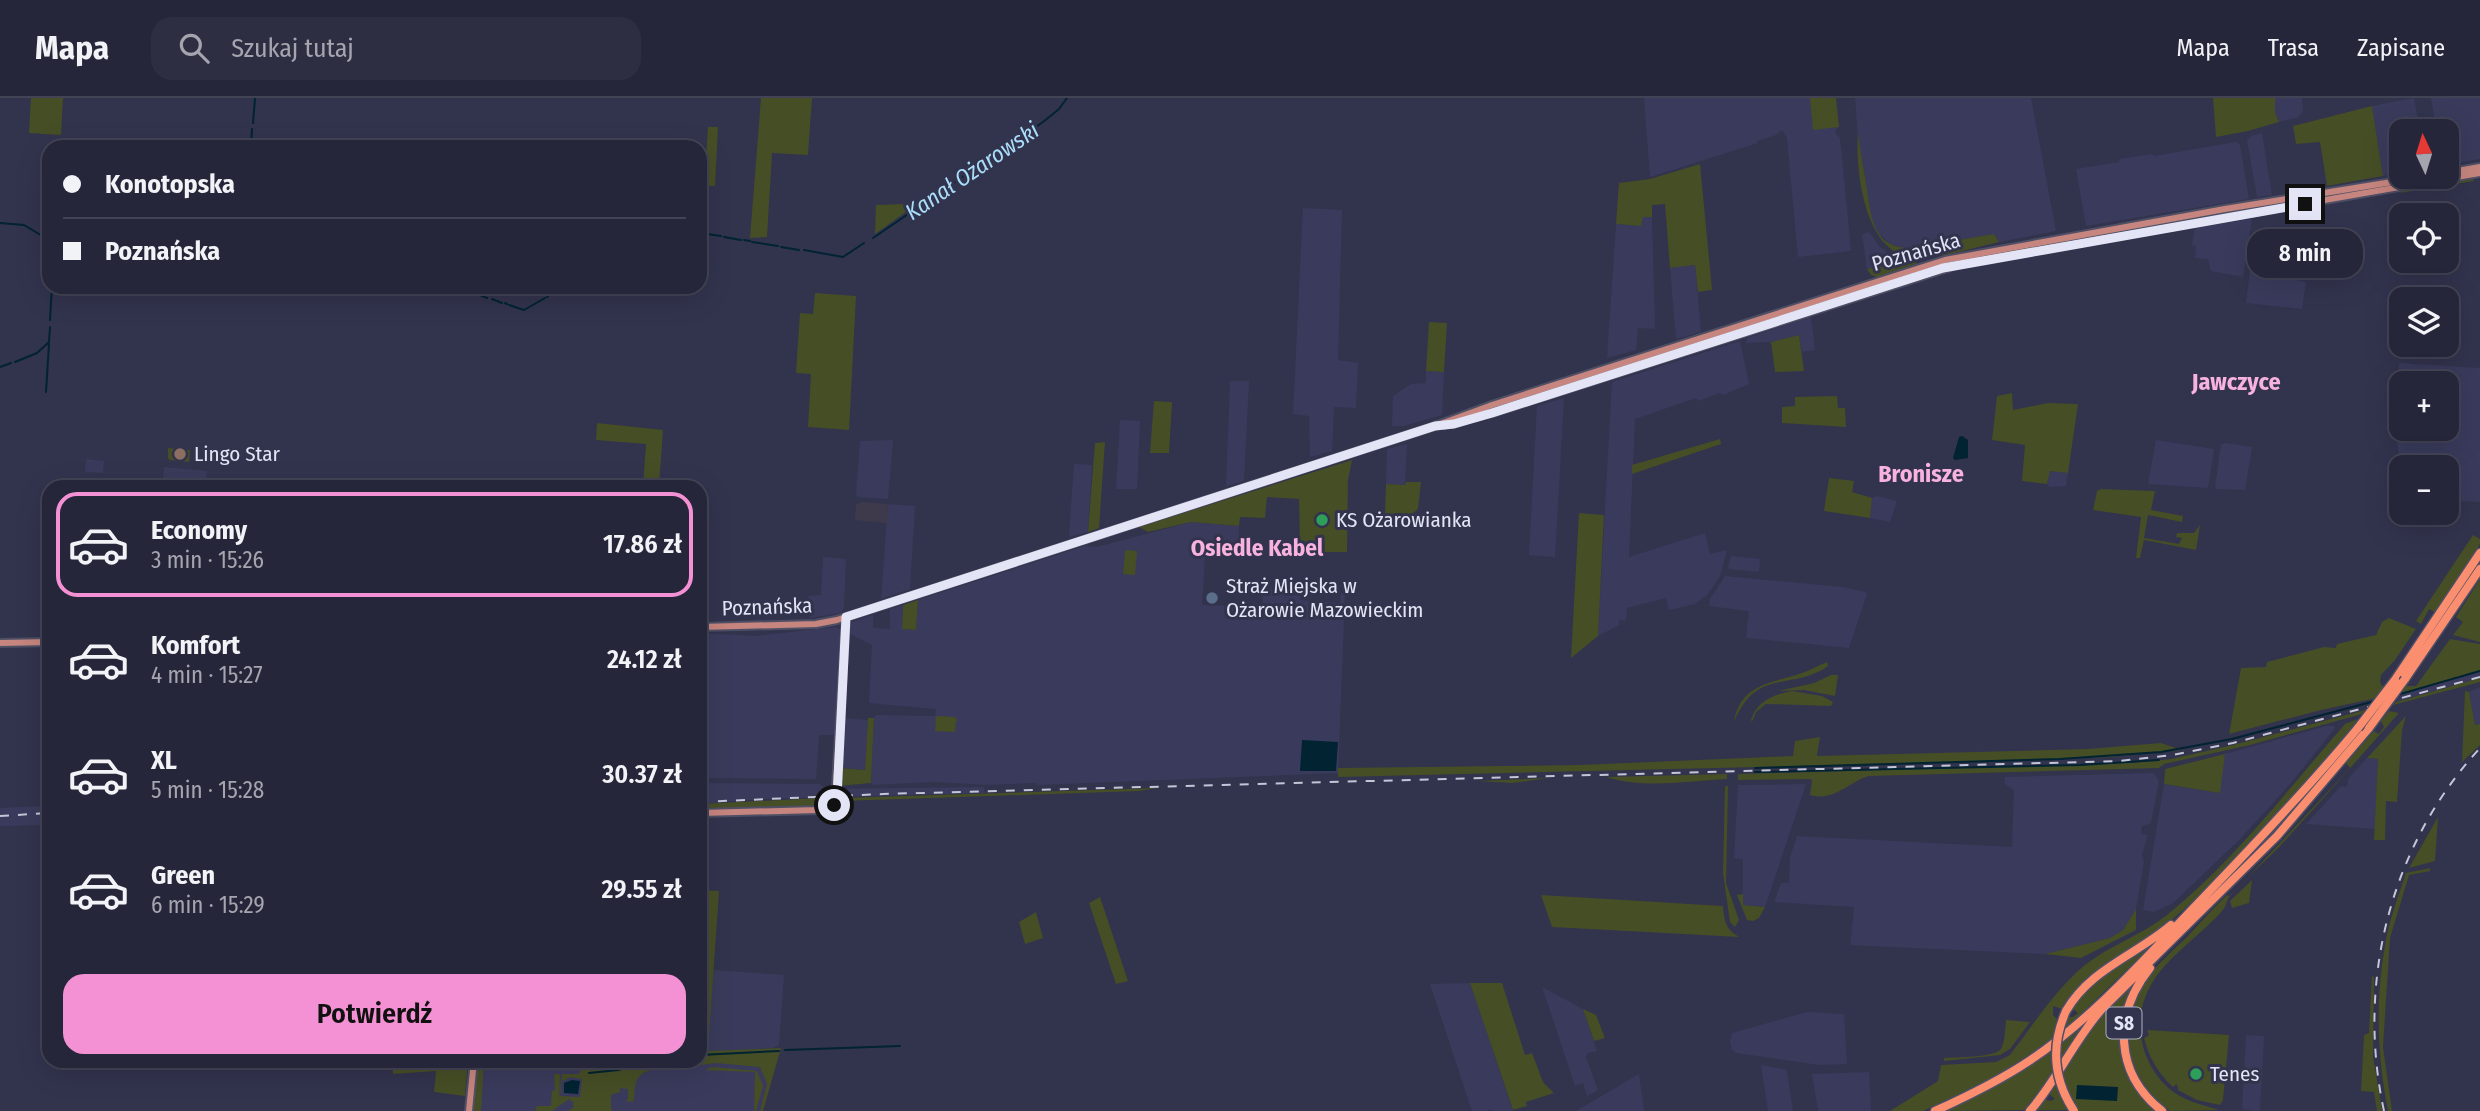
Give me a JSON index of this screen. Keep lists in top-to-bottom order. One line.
{"streets":{"highway":["S8"],"main road":["Poznańska"]},"districts":["Jawczyce","Bronisze","Osiedle Kabel"],"water":["Kanał Ożarowski"],"places":["Lingo Star","KS Ożarowianka","Straż Miejska w Ożarowie Mazowieckim","Tenes"],"north":"top","page":{"header":"Mapa","search":"Szukaj tutaj","nav":["Mapa","Trasa","Zapisane"],"map_buttons":["+","−"],"banner":["Konotopska","Poznańska"],"bubble":"8 min","list":[{"name":"Economy","note":"3 min · 15:26","value":"17.86 zł"},{"name":"Komfort","note":"4 min · 15:27","value":"24.12 zł"},{"name":"XL","note":"5 min · 15:28","value":"30.37 zł"},{"name":"Green","note":"6 min · 15:29","value":"29.55 zł"}],"buttons":"Potwierdź"}}
